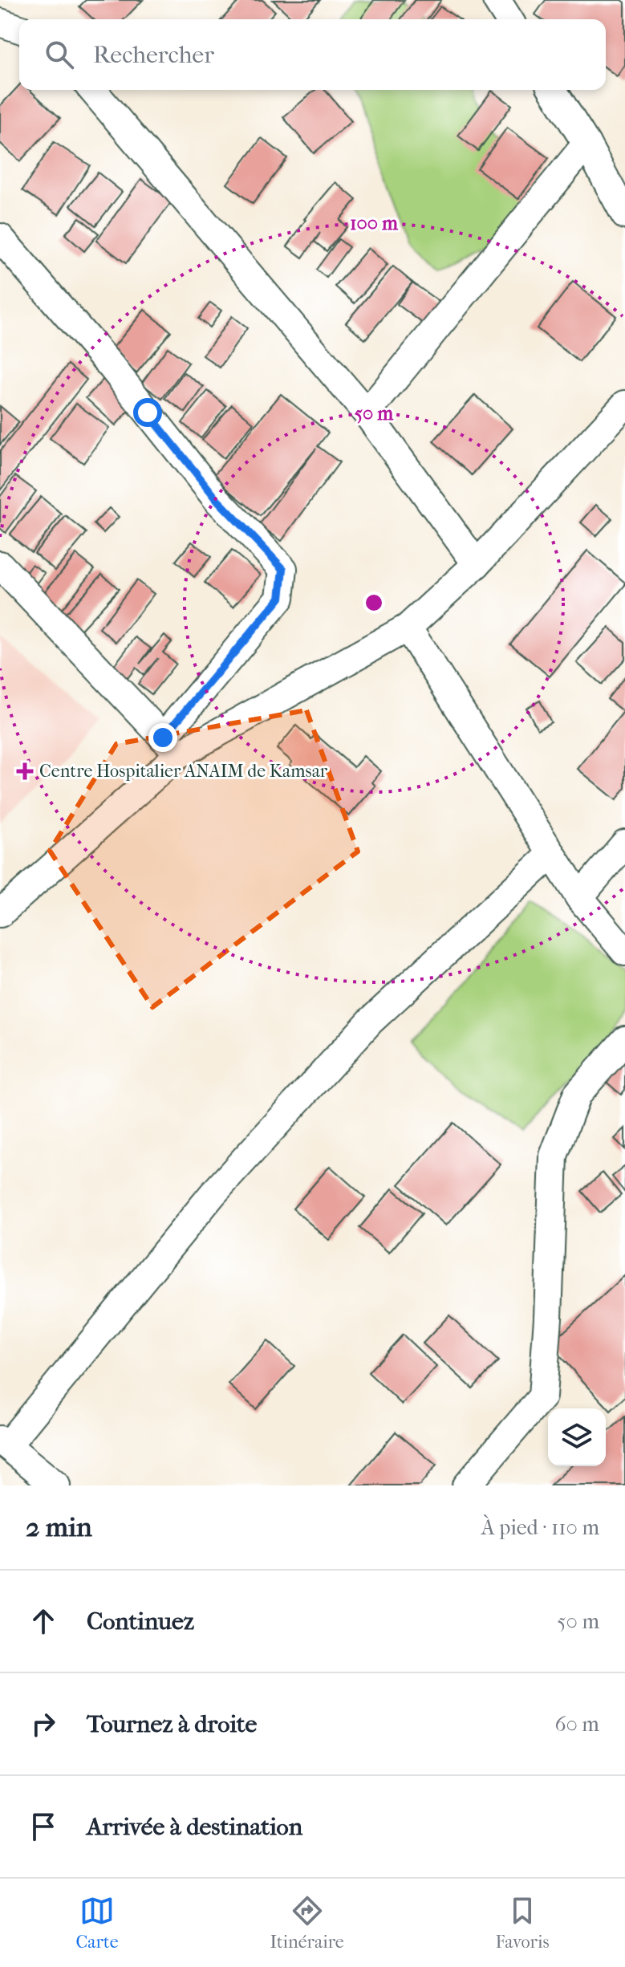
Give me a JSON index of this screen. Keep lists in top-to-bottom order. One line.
{"places":{"health":["Centre Hospitalier ANAIM de Kamsar"]},"page":{"search":"Rechercher","heading":["2 min","À pied · 110 m"],"list":[["Continuez","50 m"],["Tournez à droite","60 m"],"Arrivée à destination"],"nav":["Carte","Itinéraire","Favoris"]},"rings":["100 m","50 m"]}
